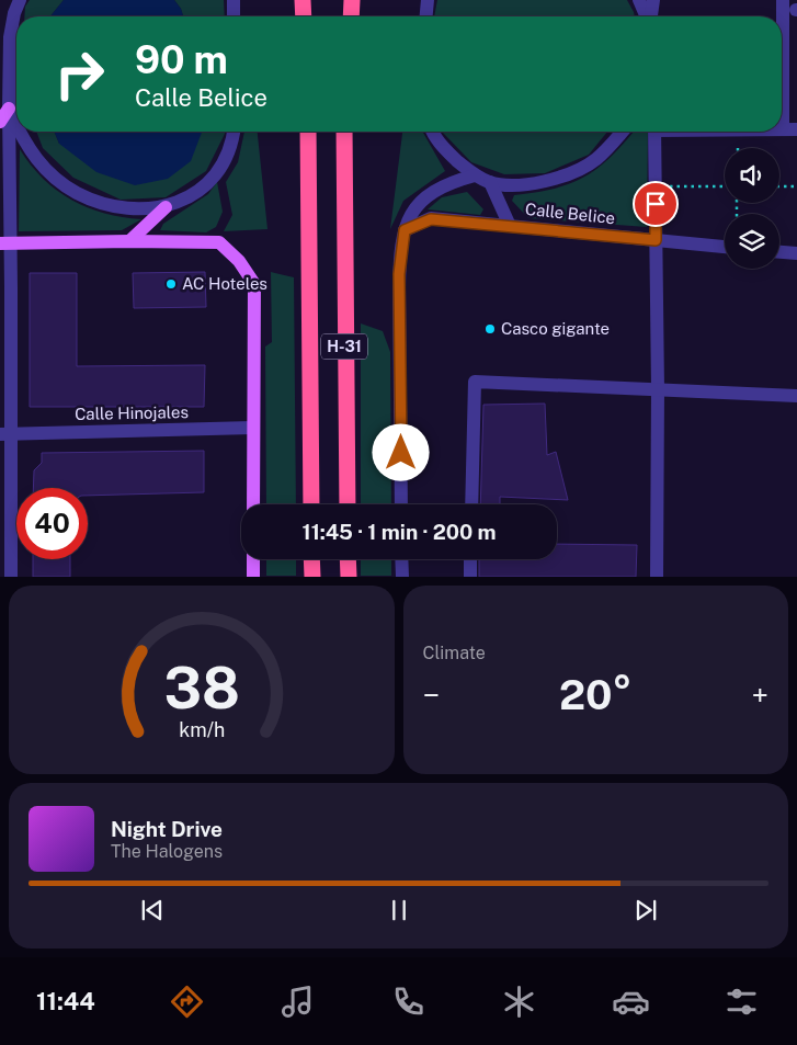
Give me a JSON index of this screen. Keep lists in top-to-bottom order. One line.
{"streets":{"highway":["H-31"],"street":["Calle Belice","Calle Hinojales"]},"places":["AC Hoteles","Casco gigante"],"page":{"turn":["90 m","Calle Belice"],"limit":"40","trip":"11:45 · 1 min · 200 m","tile":"Climate","heat":["−","20°","+"],"song":["Night Drive","The Halogens"],"tabs":"11:44","gauge":["38","km/h"]}}
